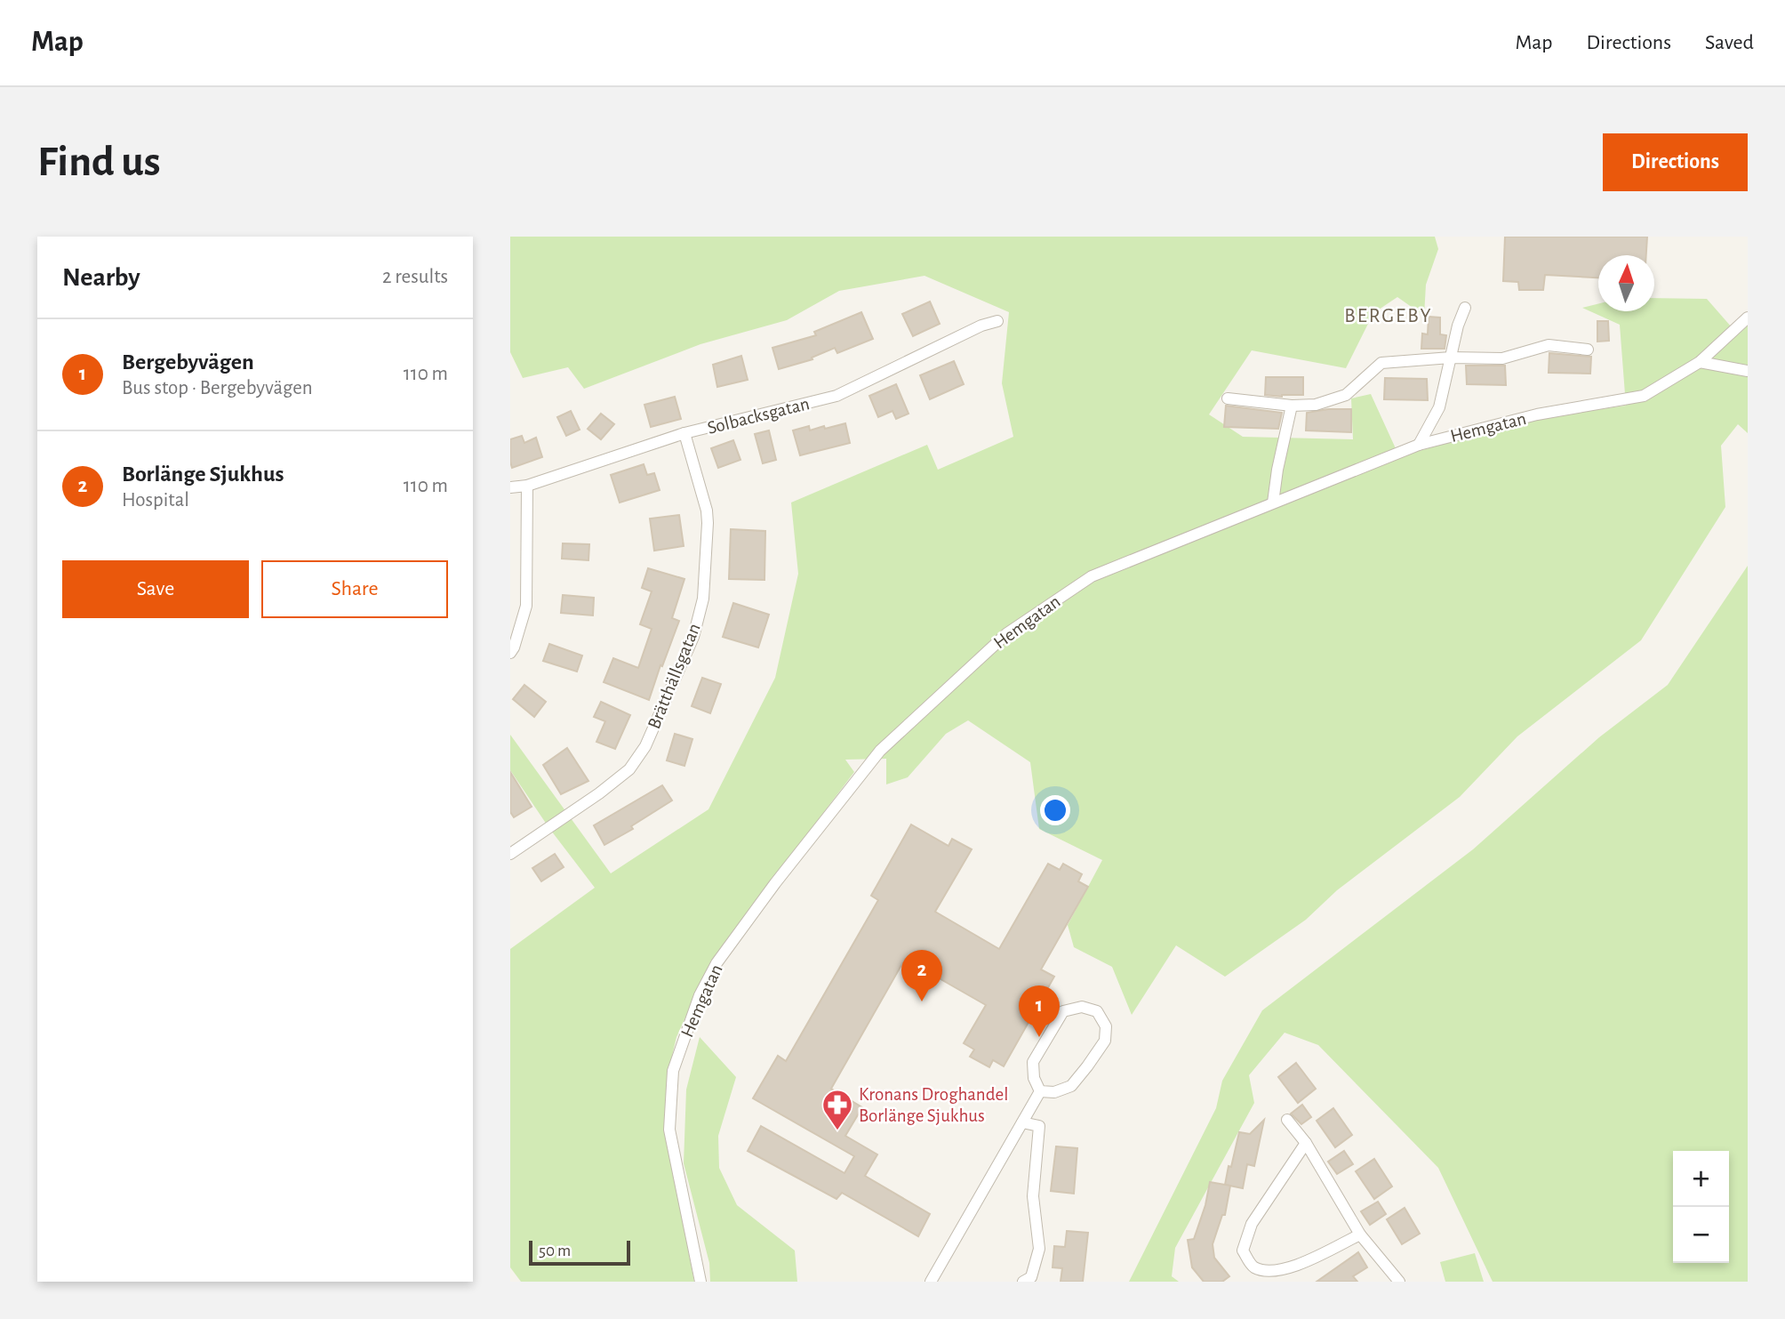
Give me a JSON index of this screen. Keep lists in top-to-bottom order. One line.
{"streets":{"street":["Solbacksgatan","Hemgatan","Brätthällsgatan"]},"crossings":[["Solbacksgatan","Brätthällsgatan"]],"districts":["BERGEBY"],"places":{"pharmacy":["Kronans Droghandel Borlänge Sjukhus"]},"scale_bar":"50 m","north":"top","page":{"header":"Map","nav":["Map","Directions","Saved"],"buttons":["Directions",["Save","Share"]],"title":"Find us","heading":["Nearby","2 results"],"list":[{"mark":"1","name":"Bergebyvägen","note":"Bus stop · Bergebyvägen","value":"110 m"},{"mark":"2","name":"Borlänge Sjukhus","note":"Hospital","value":"110 m"}],"pins":["2","1"],"map_buttons":["+","−"],"scale":"50 m"}}
